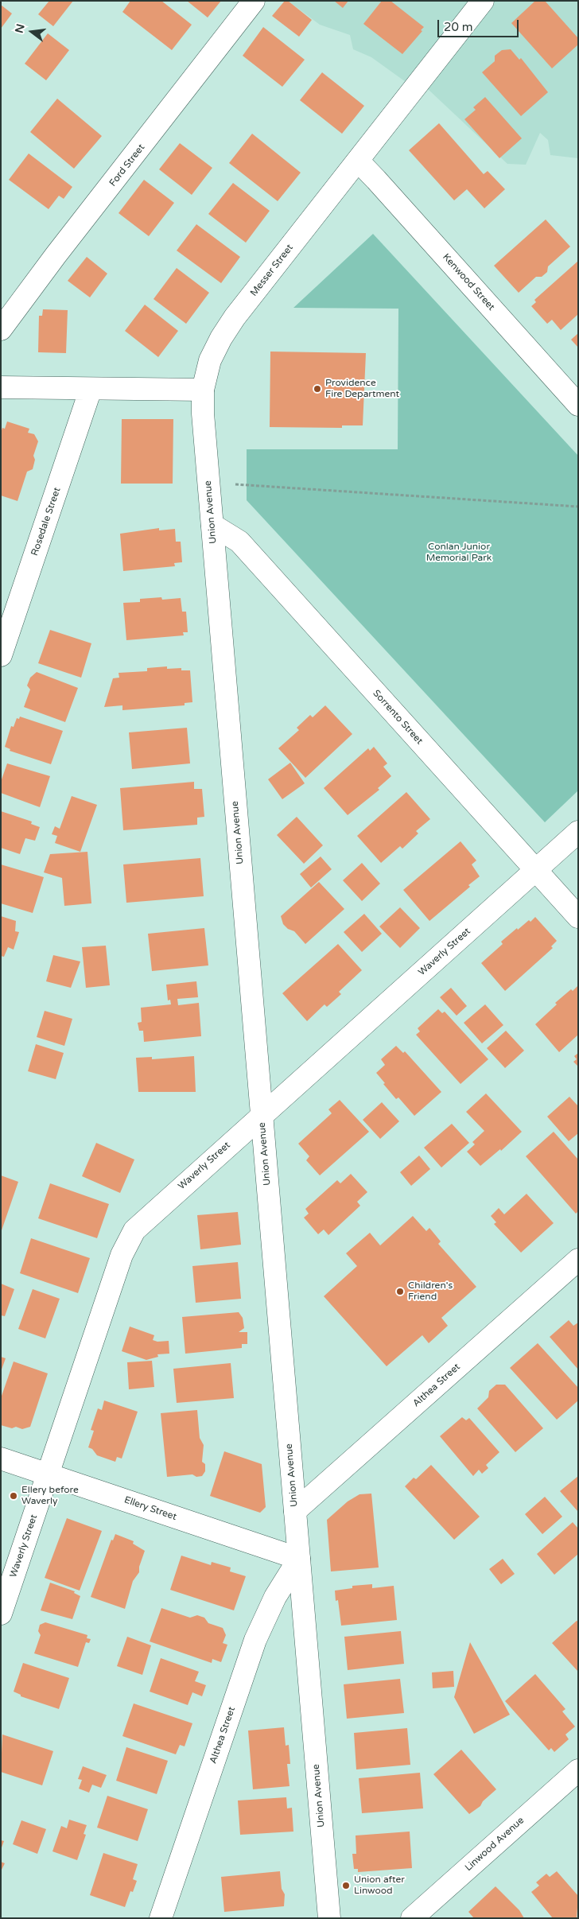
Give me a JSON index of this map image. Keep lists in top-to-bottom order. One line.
{"streets":{"street":["Ford Street","Messer Street","Kenwood Street","Union Avenue","Rosedale Street","Sorrento Street","Waverly Street","Althea Street","Ellery Street","Linwood Avenue"]},"crossings":[["Messer Street","Kenwood Street"],["Messer Street","Union Avenue"],["Union Avenue","Sorrento Street"],["Union Avenue","Waverly Street"],["Union Avenue","Althea Street"],["Union Avenue","Ellery Street"],["Sorrento Street","Waverly Street"],["Waverly Street","Ellery Street"],["Althea Street","Ellery Street"]],"parks":["Conlan Junior Memorial Park"],"places":["Providence Fire Department","Children's Friend","Ellery before Waverly","Union after Linwood"],"scale_bar":"20 m","north":"left"}
